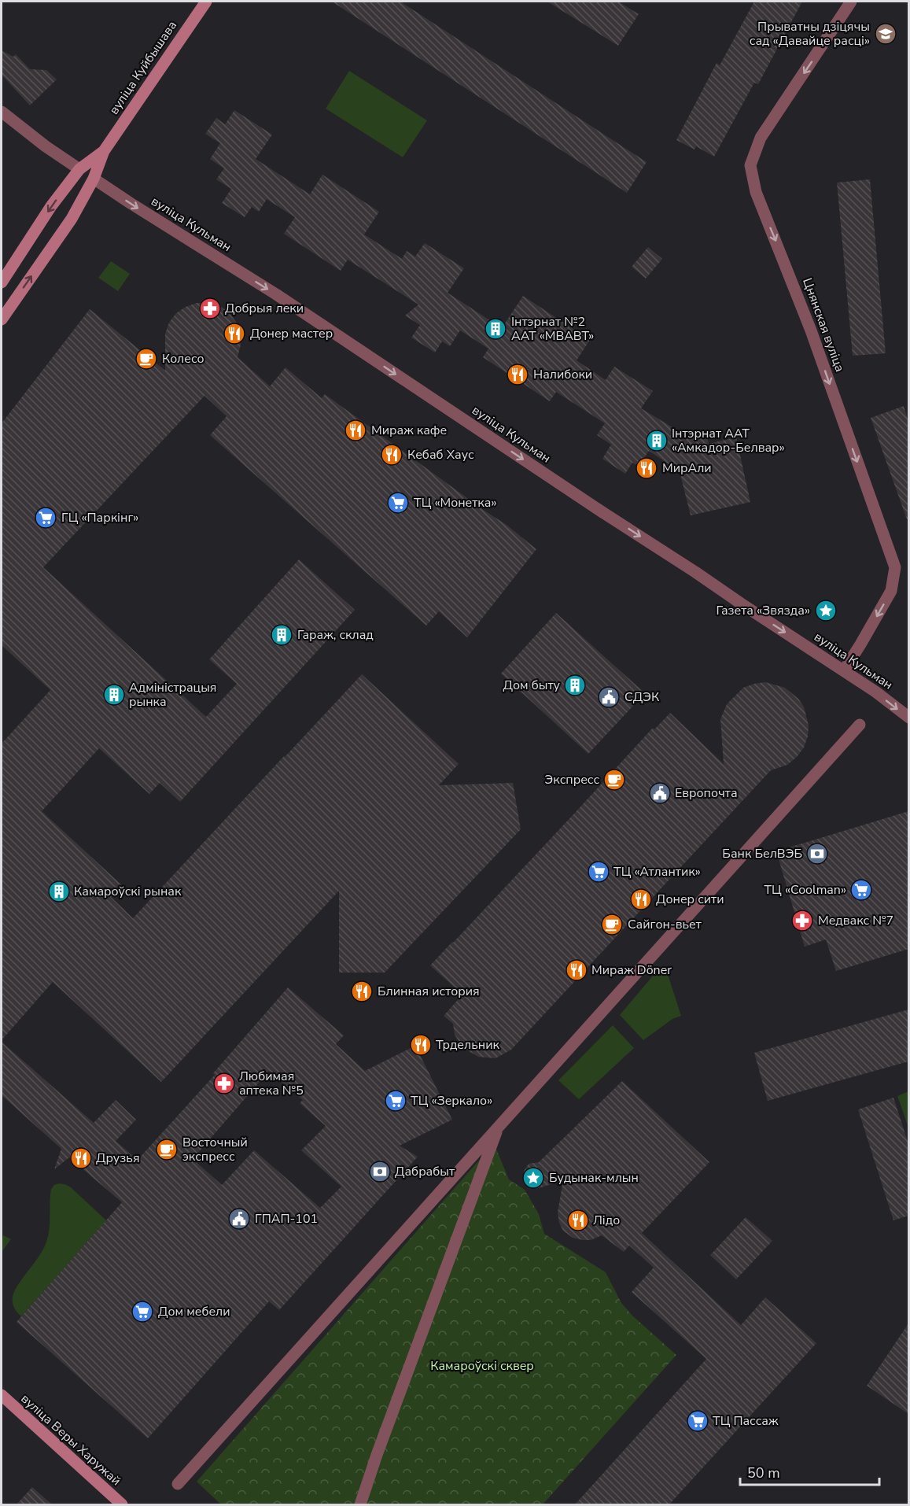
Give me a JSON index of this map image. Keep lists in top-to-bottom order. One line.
{"streets":{"main road":["вуліца Куйбышава","вуліца Веры Харужай"],"street":["вуліца Кульман","Цнянская вуліца"]},"crossings":[["вуліца Куйбышава","вуліца Кульман"],["вуліца Кульман","Цнянская вуліца"]],"one_way":["вуліца Кульман","Цнянская вуліца"],"parks":["Камароўскі сквер"],"places":{"school or university":["Прыватны дзіцячы сад «Давайце расці»"],"pharmacy":["Добрыя леки","Медвакс №7","Любимая аптека №5"],"building":["Інтэрнат №2 ААТ «МВАВТ»","Інтэрнат ААТ «Амкадор-Белвар»","Гараж, склад","Дом быту","Адміністрацыя рынка","Камароўскі рынак"],"restaurant":["Донер мастер","Налибоки","Мираж кафе","Кебаб Хаус","МирАли","Донер сити","Мираж Döner","Блинная история","Трдельник","Друзья","Лідо"],"cafe":["Колесо","Экспресс","Сайгон-вьет","Восточный экспресс"],"supermarket":["ТЦ «Монетка»","ГЦ «Паркінг»","ТЦ «Атлантик»","ТЦ «Coolman»","ТЦ «Зеркало»","Дом мебели","ТЦ Пассаж"],"place":["Газета «Звязда»","Будынак-млын"],"public building":["СДЭК","Европочта","ГПАП-101"],"bank":["Банк БелВЭБ","Дабрабыт"]},"scale_bar":"50 m"}
